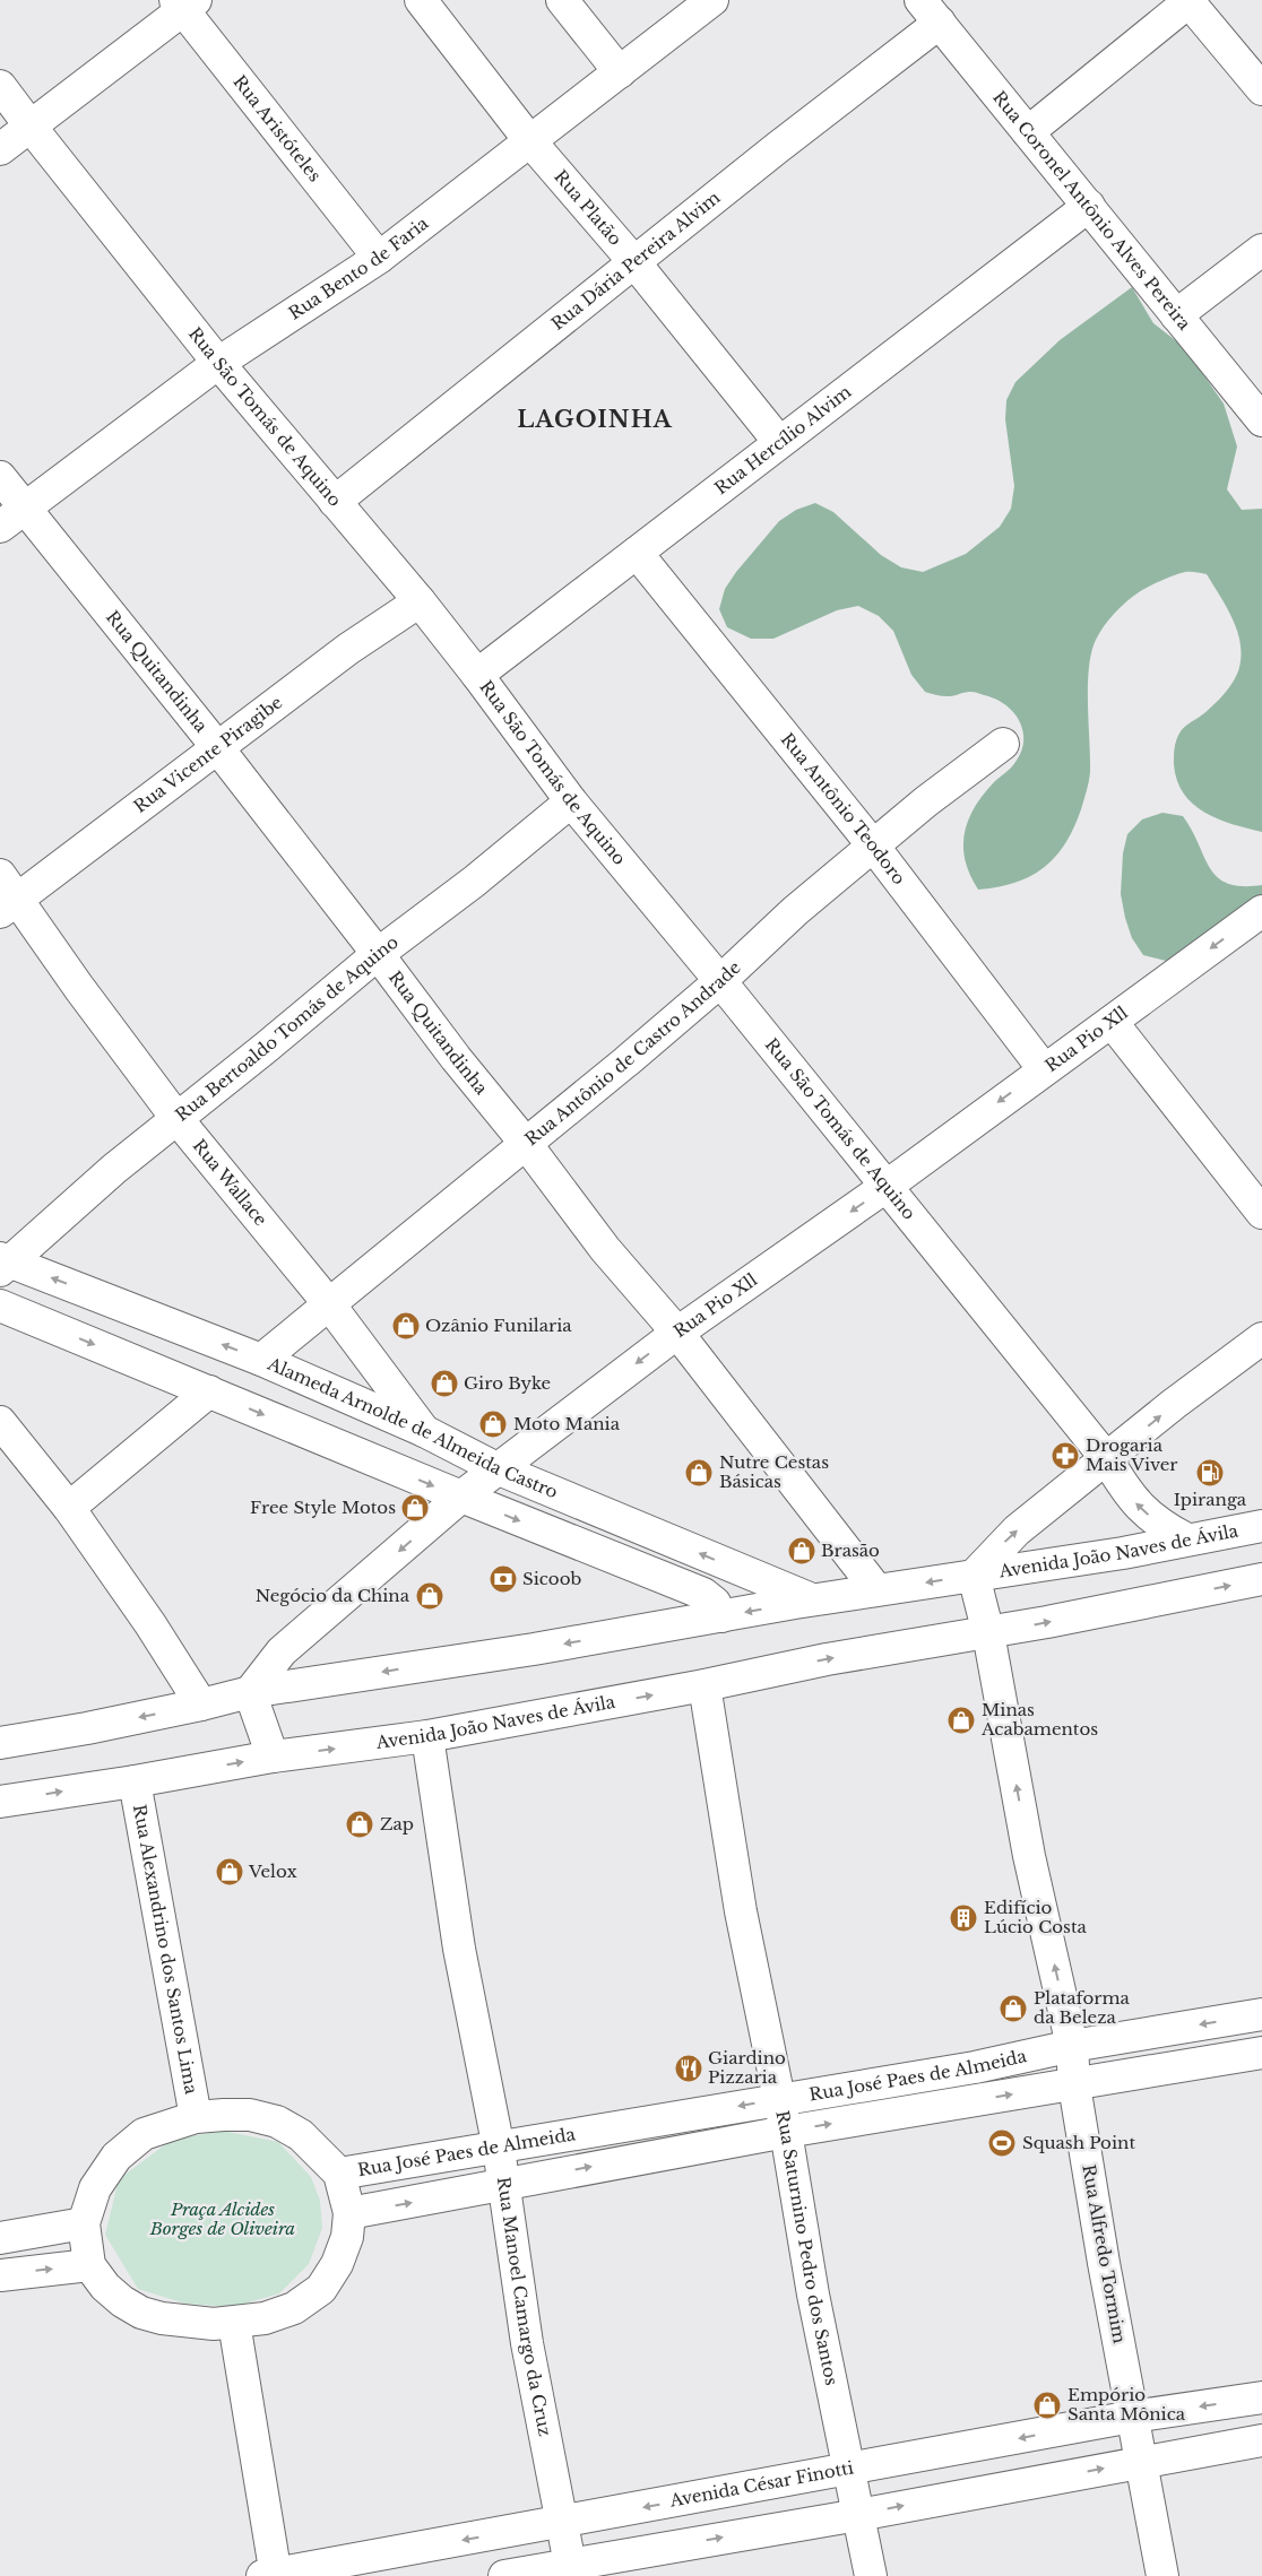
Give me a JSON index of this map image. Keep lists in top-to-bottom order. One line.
{"streets":{"street":["Rua Aristóteles","Rua Platão","Rua Coronel Antônio Alves Pereira","Rua Dária Pereira Alvim","Rua Bento de Faria","Rua São Tomás de Aquino","Rua Hercílio Alvim","Rua Quitandinha","Rua Vicente Piragibe","Rua Antônio Teodoro","Rua Bertoaldo Tomás de Aquino","Rua Pio Xll","Rua Antônio de Castro Andrade","Rua Wallace","Alameda Arnolde de Almeida Castro","Avenida João Naves de Ávila","Rua Alexandrino dos Santos Lima","Rua José Paes de Almeida","Rua Saturnino Pedro dos Santos","Rua Alfredo Tormim","Rua Manoel Camargo da Cruz","Avenida César Finotti"]},"crossings":[["Rua Aristóteles","Rua Bento de Faria"],["Rua Platão","Rua Dária Pereira Alvim"],["Rua Platão","Rua Bento de Faria"],["Rua Platão","Rua Hercílio Alvim"],["Rua Coronel Antônio Alves Pereira","Rua Dária Pereira Alvim"],["Rua Coronel Antônio Alves Pereira","Rua Hercílio Alvim"],["Rua Dária Pereira Alvim","Rua São Tomás de Aquino"],["Rua Bento de Faria","Rua São Tomás de Aquino"],["Rua Bento de Faria","Rua Quitandinha"],["Rua São Tomás de Aquino","Rua Hercílio Alvim"],["Rua São Tomás de Aquino","Rua Vicente Piragibe"],["Rua São Tomás de Aquino","Rua Bertoaldo Tomás de Aquino"],["Rua São Tomás de Aquino","Rua Pio Xll"],["Rua São Tomás de Aquino","Rua Antônio de Castro Andrade"],["Rua São Tomás de Aquino","Avenida João Naves de Ávila"],["Rua Hercílio Alvim","Rua Antônio Teodoro"],["Rua Quitandinha","Rua Vicente Piragibe"],["Rua Quitandinha","Rua Bertoaldo Tomás de Aquino"],["Rua Quitandinha","Rua Pio Xll"],["Rua Quitandinha","Rua Antônio de Castro Andrade"],["Rua Quitandinha","Avenida João Naves de Ávila"],["Rua Vicente Piragibe","Rua Wallace"],["Rua Antônio Teodoro","Rua Pio Xll"],["Rua Antônio Teodoro","Rua Antônio de Castro Andrade"],["Rua Bertoaldo Tomás de Aquino","Rua Wallace"],["Rua Bertoaldo Tomás de Aquino","Alameda Arnolde de Almeida Castro"],["Rua Pio Xll","Alameda Arnolde de Almeida Castro"],["Rua Pio Xll","Avenida João Naves de Ávila"],["Rua Antônio de Castro Andrade","Rua Wallace"],["Rua Antônio de Castro Andrade","Alameda Arnolde de Almeida Castro"],["Rua Wallace","Alameda Arnolde de Almeida Castro"],["Alameda Arnolde de Almeida Castro","Avenida João Naves de Ávila"],["Avenida João Naves de Ávila","Rua Alexandrino dos Santos Lima"],["Avenida João Naves de Ávila","Rua Saturnino Pedro dos Santos"],["Avenida João Naves de Ávila","Rua Alfredo Tormim"],["Avenida João Naves de Ávila","Rua Manoel Camargo da Cruz"],["Rua Alexandrino dos Santos Lima","Rua José Paes de Almeida"],["Rua José Paes de Almeida","Rua Saturnino Pedro dos Santos"],["Rua José Paes de Almeida","Rua Alfredo Tormim"],["Rua José Paes de Almeida","Rua Manoel Camargo da Cruz"],["Rua Saturnino Pedro dos Santos","Avenida César Finotti"],["Rua Alfredo Tormim","Avenida César Finotti"],["Rua Manoel Camargo da Cruz","Avenida César Finotti"]],"one_way":["Rua Pio Xll","Rua Alfredo Tormim"],"districts":["LAGOINHA"],"parks":["Praça Alcides Borges de Oliveira"],"places":{"shop":["Ozânio Funilaria","Giro Byke","Moto Mania","Nutre Cestas Básicas","Free Style Motos","Brasão","Negócio da China","Minas Acabamentos","Zap","Velox","Plataforma da Beleza","Empório Santa Mônica"],"pharmacy":["Drogaria Mais Viver"],"fuel station":["Ipiranga"],"bank":["Sicoob"],"building":["Edifício Lúcio Costa"],"restaurant":["Giardino Pizzaria"],"sports":["Squash Point"]}}
